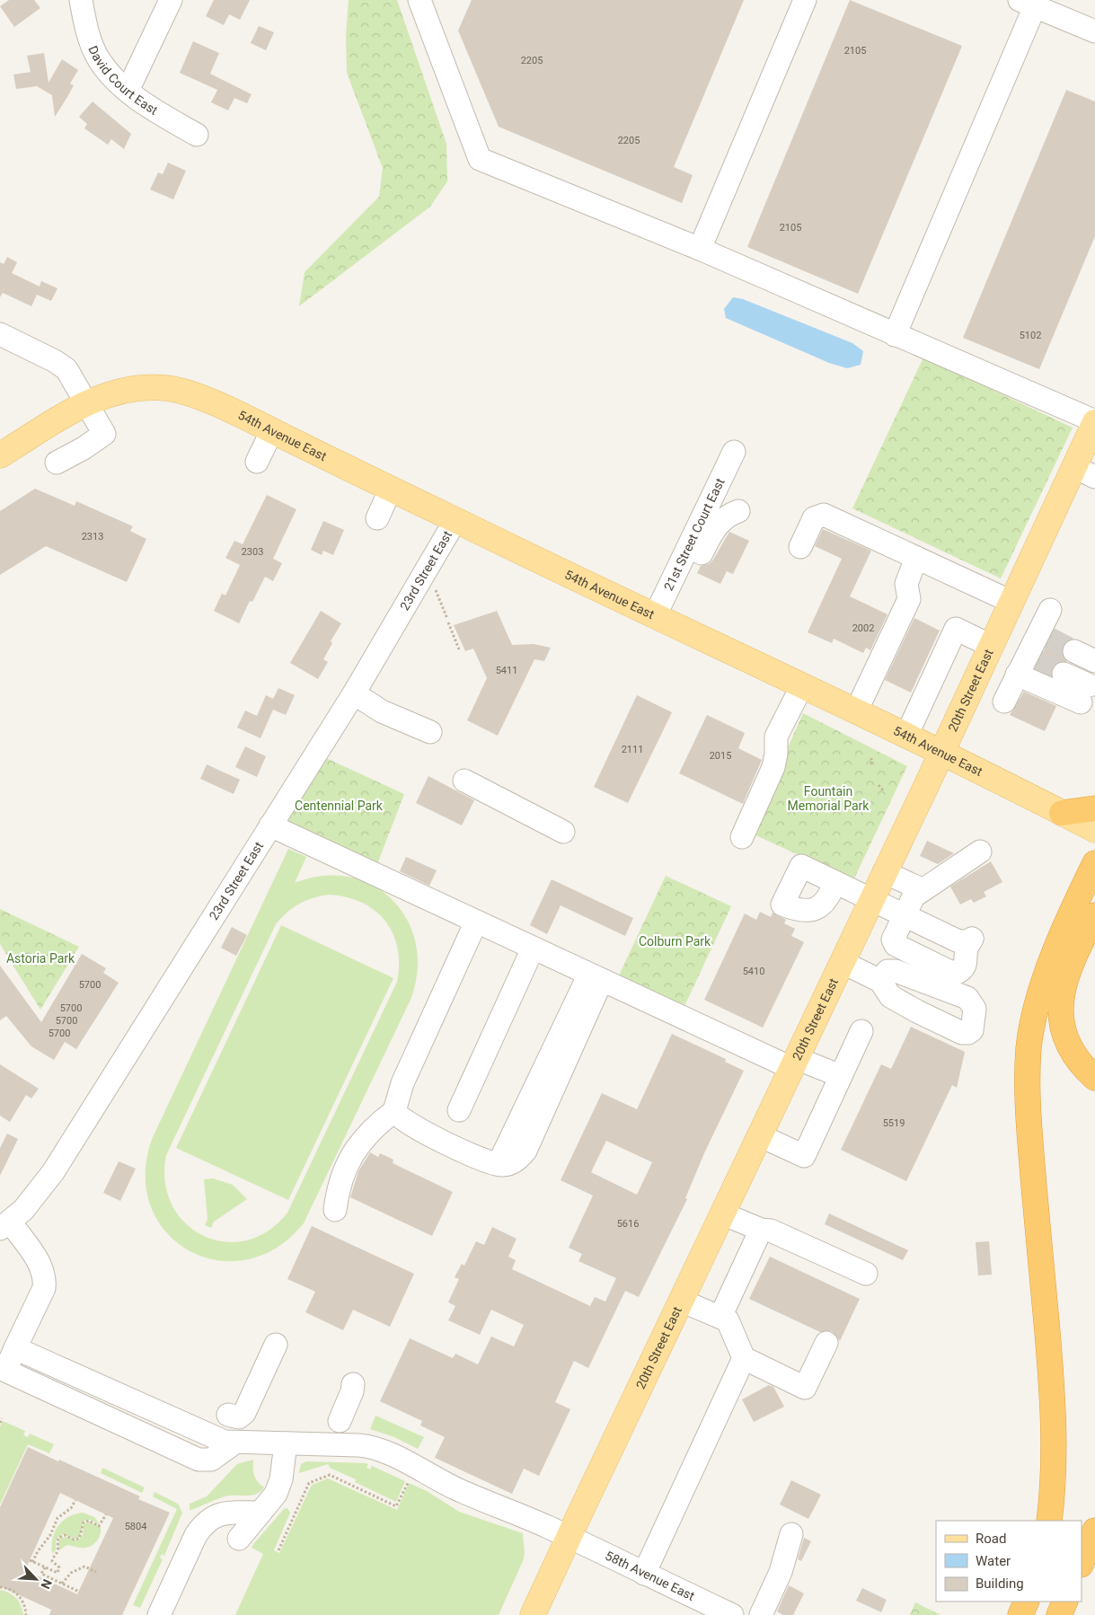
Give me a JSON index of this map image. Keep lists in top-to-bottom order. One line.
{"streets":{"main road":["54th Avenue East","20th Street East"],"street":["David Court East","21st Street Court East","23rd Street East","58th Avenue East"]},"crossings":[["54th Avenue East","21st Street Court East"],["54th Avenue East","23rd Street East"],["54th Avenue East","20th Street East"],["23rd Street East","58th Avenue East"],["20th Street East","58th Avenue East"]],"parks":["Fountain Memorial Park","Centennial Park","Colburn Park","Astoria Park"],"house_numbers":["2105","2205","2205","2105","5102","2313","2303","2002","5411","2111","2015","5410","5700","5700","5700","5700","5519","5616","5804"],"legend":["Road","Water","Building"],"north":"bottom right"}
